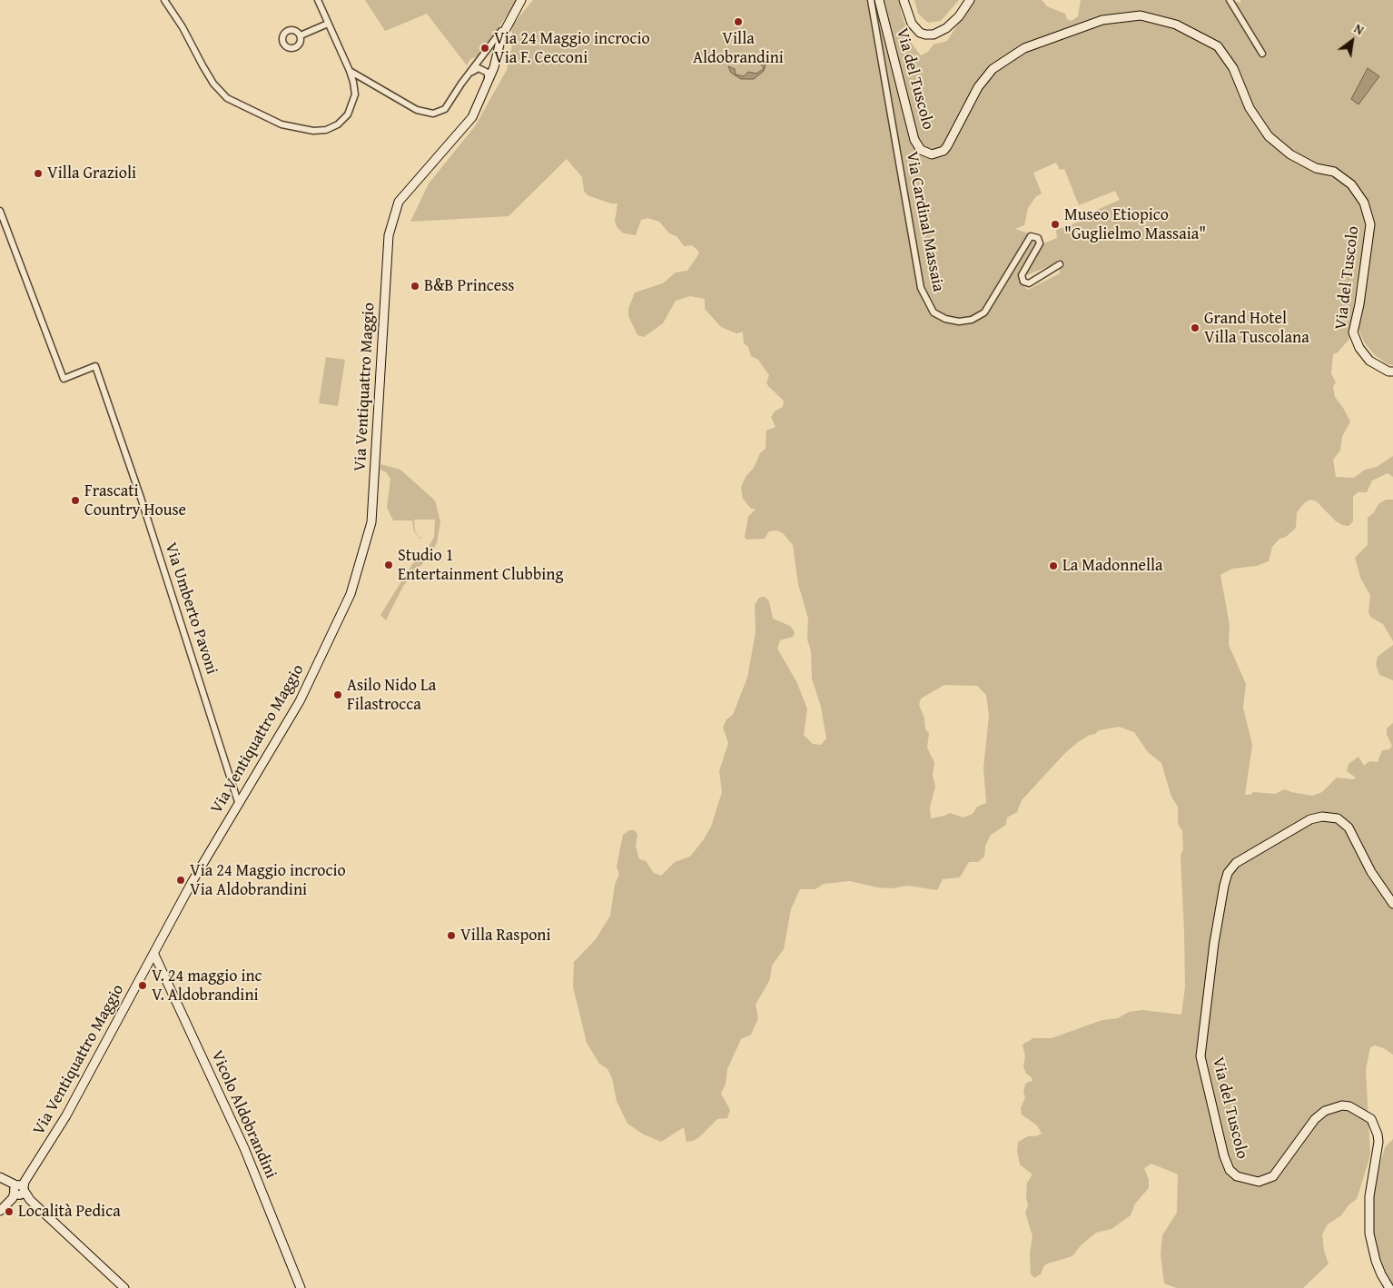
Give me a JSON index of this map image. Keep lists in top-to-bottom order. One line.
{"streets":{"street":["Via del Tuscolo","Via Cardinal Massaia","Via Ventiquattro Maggio","Via Umberto Pavoni","Vicolo Aldobrandini"]},"crossings":[["Via Ventiquattro Maggio","Via Umberto Pavoni"],["Via Ventiquattro Maggio","Vicolo Aldobrandini"]],"places":["Villa Aldobrandini","Via 24 Maggio incrocio Via F. Cecconi","Villa Grazioli","Museo Etiopico \"Guglielmo Massaia\"","B&B Princess","Grand Hotel Villa Tuscolana","Frascati Country House","Studio 1 Entertainment Clubbing","La Madonnella","Asilo Nido La Filastrocca","Via 24 Maggio incrocio Via Aldobrandini","Villa Rasponi","V. 24 maggio inc V. Aldobrandini","Località Pedica"],"north":"top right"}
